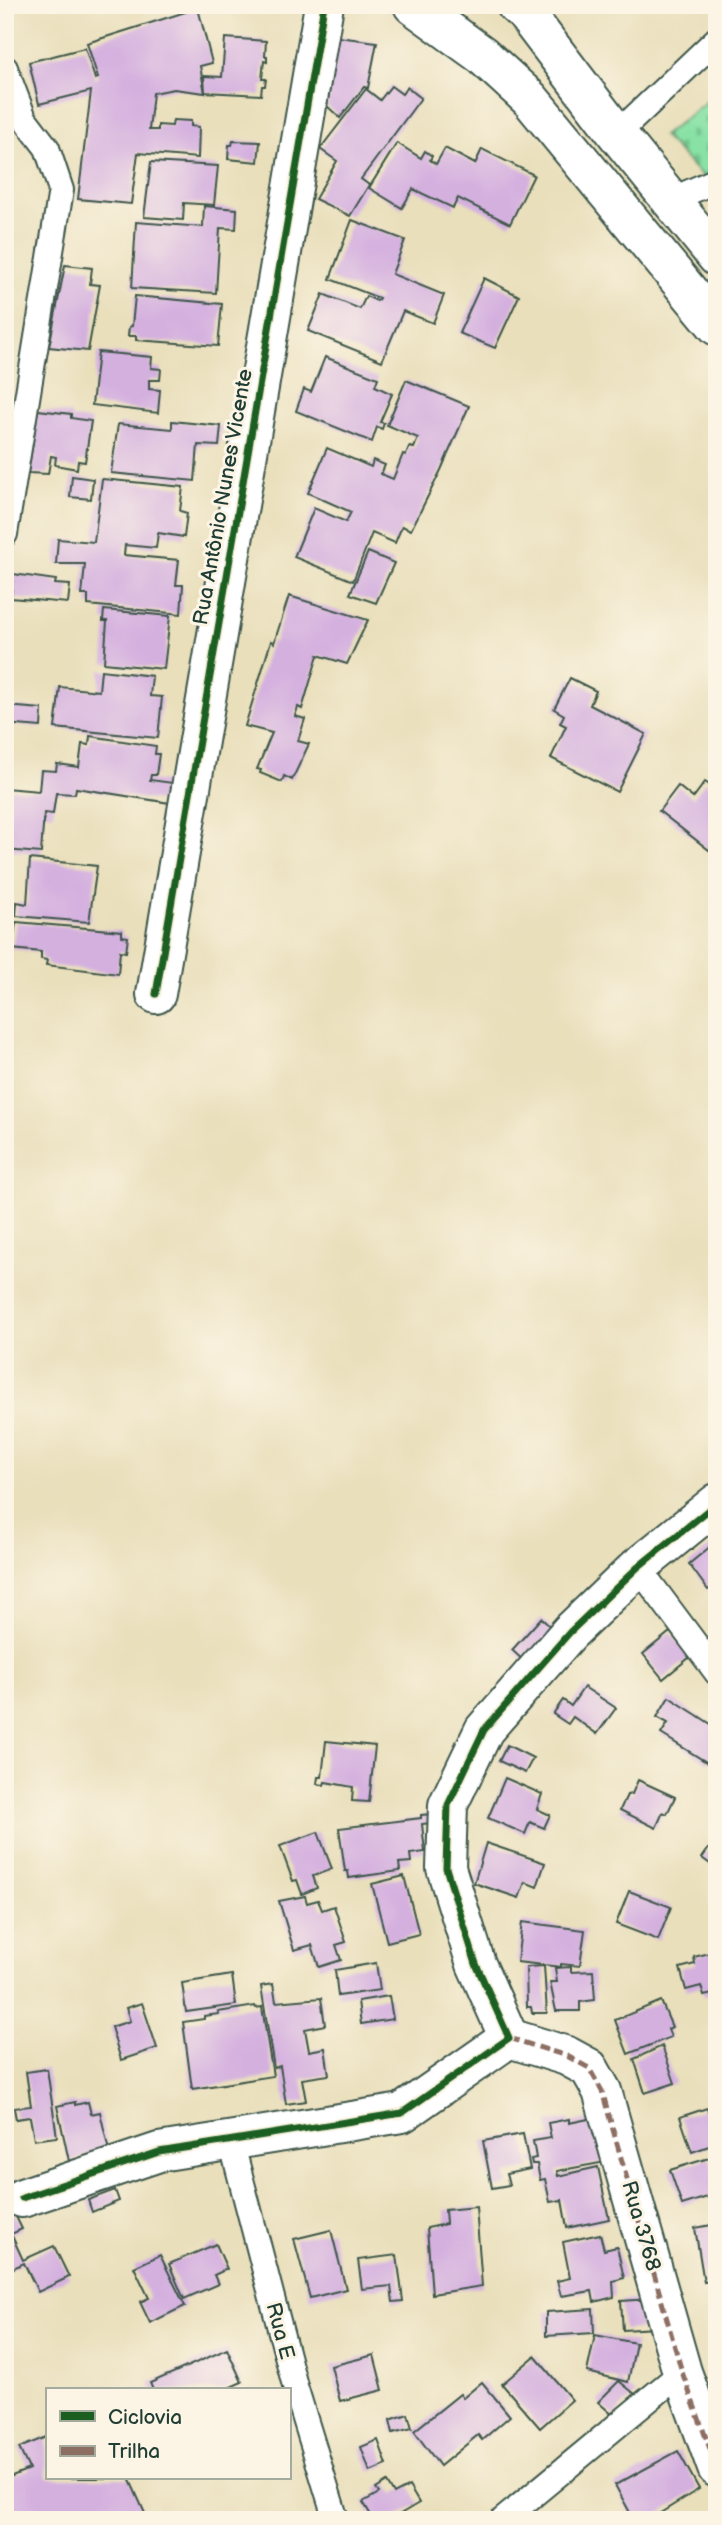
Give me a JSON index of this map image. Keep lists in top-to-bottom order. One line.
{"streets":{"street":["Rua Antônio Nunes Vicente","Rua 3768"],"lane":["Rua E"]},"legend":["Ciclovia","Trilha"]}
